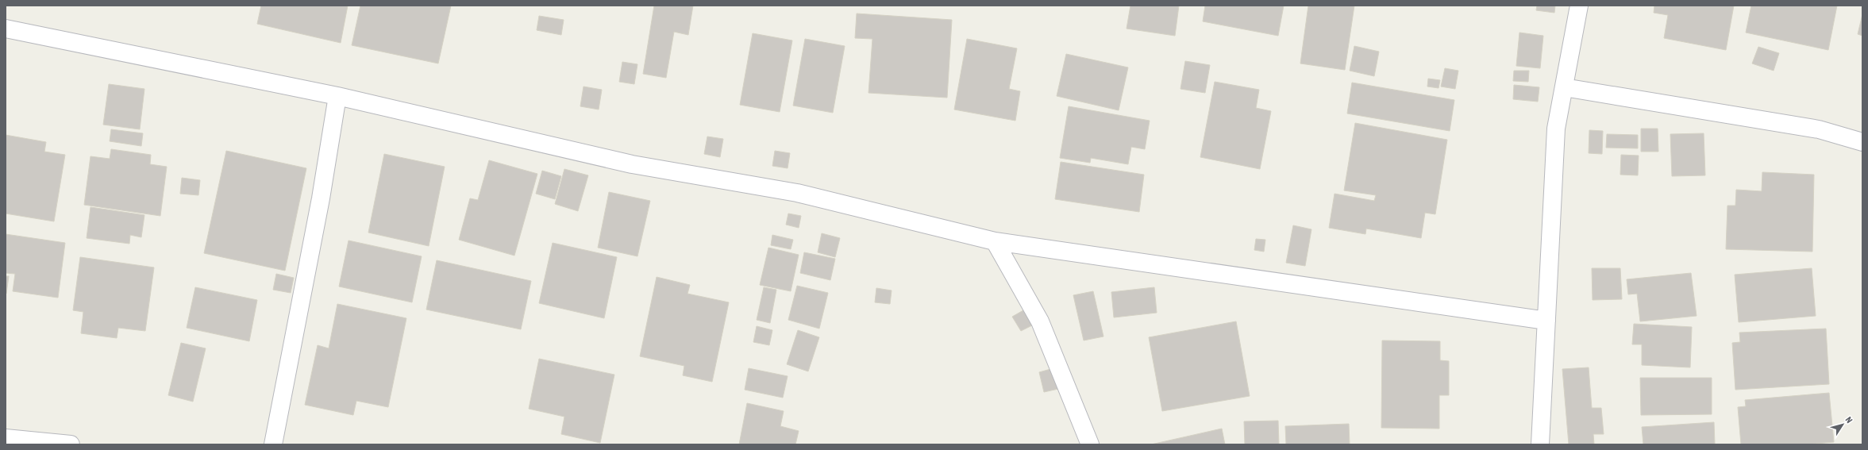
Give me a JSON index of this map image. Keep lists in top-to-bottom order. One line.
{"north":"top right"}
